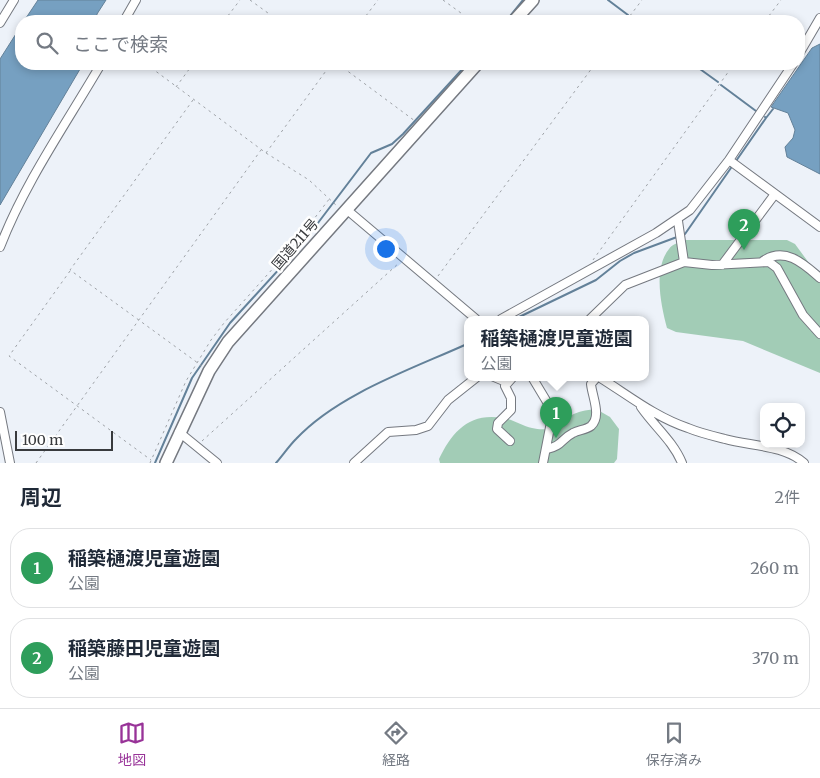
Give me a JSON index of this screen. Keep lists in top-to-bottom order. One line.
{"streets":{"highway":["国道211号"]},"scale_bar":"100 m","page":{"search":"ここで検索","pins":["2","1"],"popup":["稲築樋渡児童遊園","公園"],"scale":"100 m","heading":["周辺","2件"],"list":[{"mark":"1","name":"稲築樋渡児童遊園","note":"公園","value":"260 m"},{"mark":"2","name":"稲築藤田児童遊園","note":"公園","value":"370 m"}],"nav":["地図","経路","保存済み"]}}
